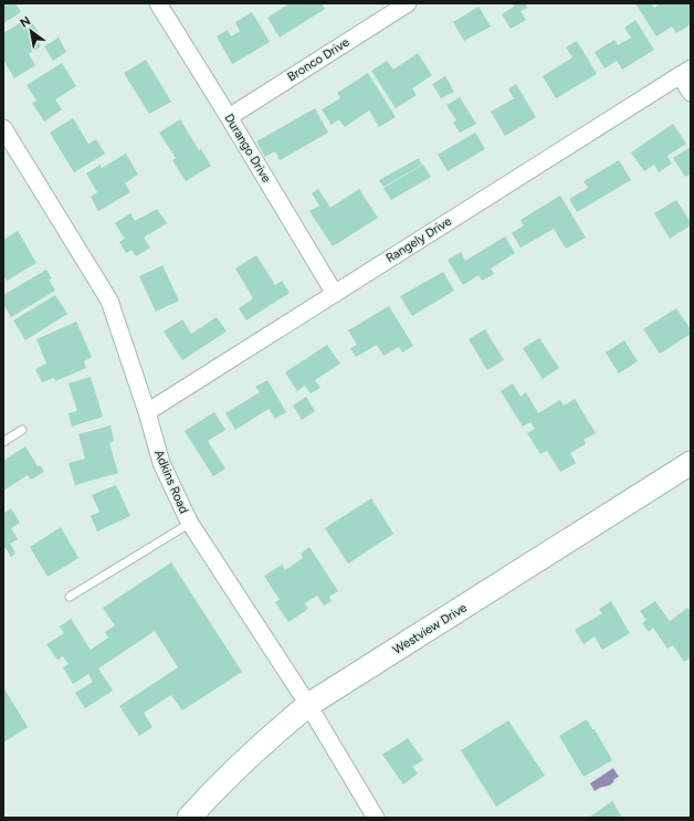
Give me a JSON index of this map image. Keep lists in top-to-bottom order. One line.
{"streets":{"main road":["Westview Drive"],"street":["Bronco Drive","Durango Drive","Rangely Drive","Adkins Road"]},"crossings":[["Bronco Drive","Durango Drive"],["Durango Drive","Rangely Drive"],["Rangely Drive","Adkins Road"],["Adkins Road","Westview Drive"]],"north":"top left"}
